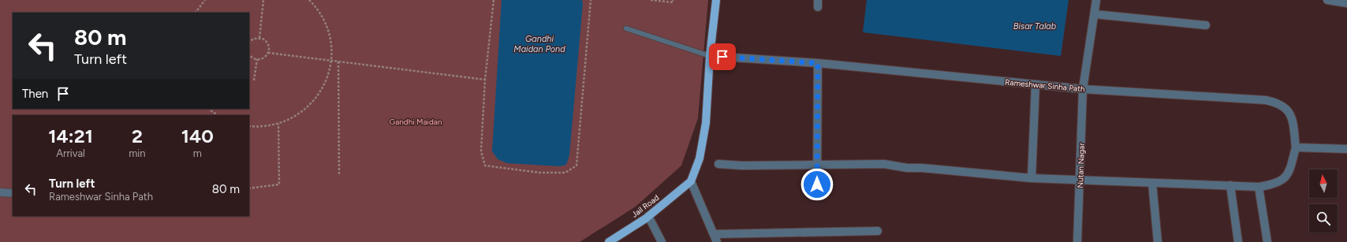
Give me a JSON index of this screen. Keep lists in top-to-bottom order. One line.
{"streets":{"main road":["Jail Road"],"street":["Rameshwar Sinha Path","Nutan Nagar"]},"crossings":[["Rameshwar Sinha Path","Nutan Nagar"]],"water":["Bisar Talab","Gandhi Maidan Pond"],"parks":["Gandhi Maidan"],"north":"top","page":{"turn":["80 m","Turn left"],"then":"Then","eta":["14:21","Arrival","2","min","140","m"],"list":[{"name":"Turn left","note":"Rameshwar Sinha Path","value":"80 m"}]}}
